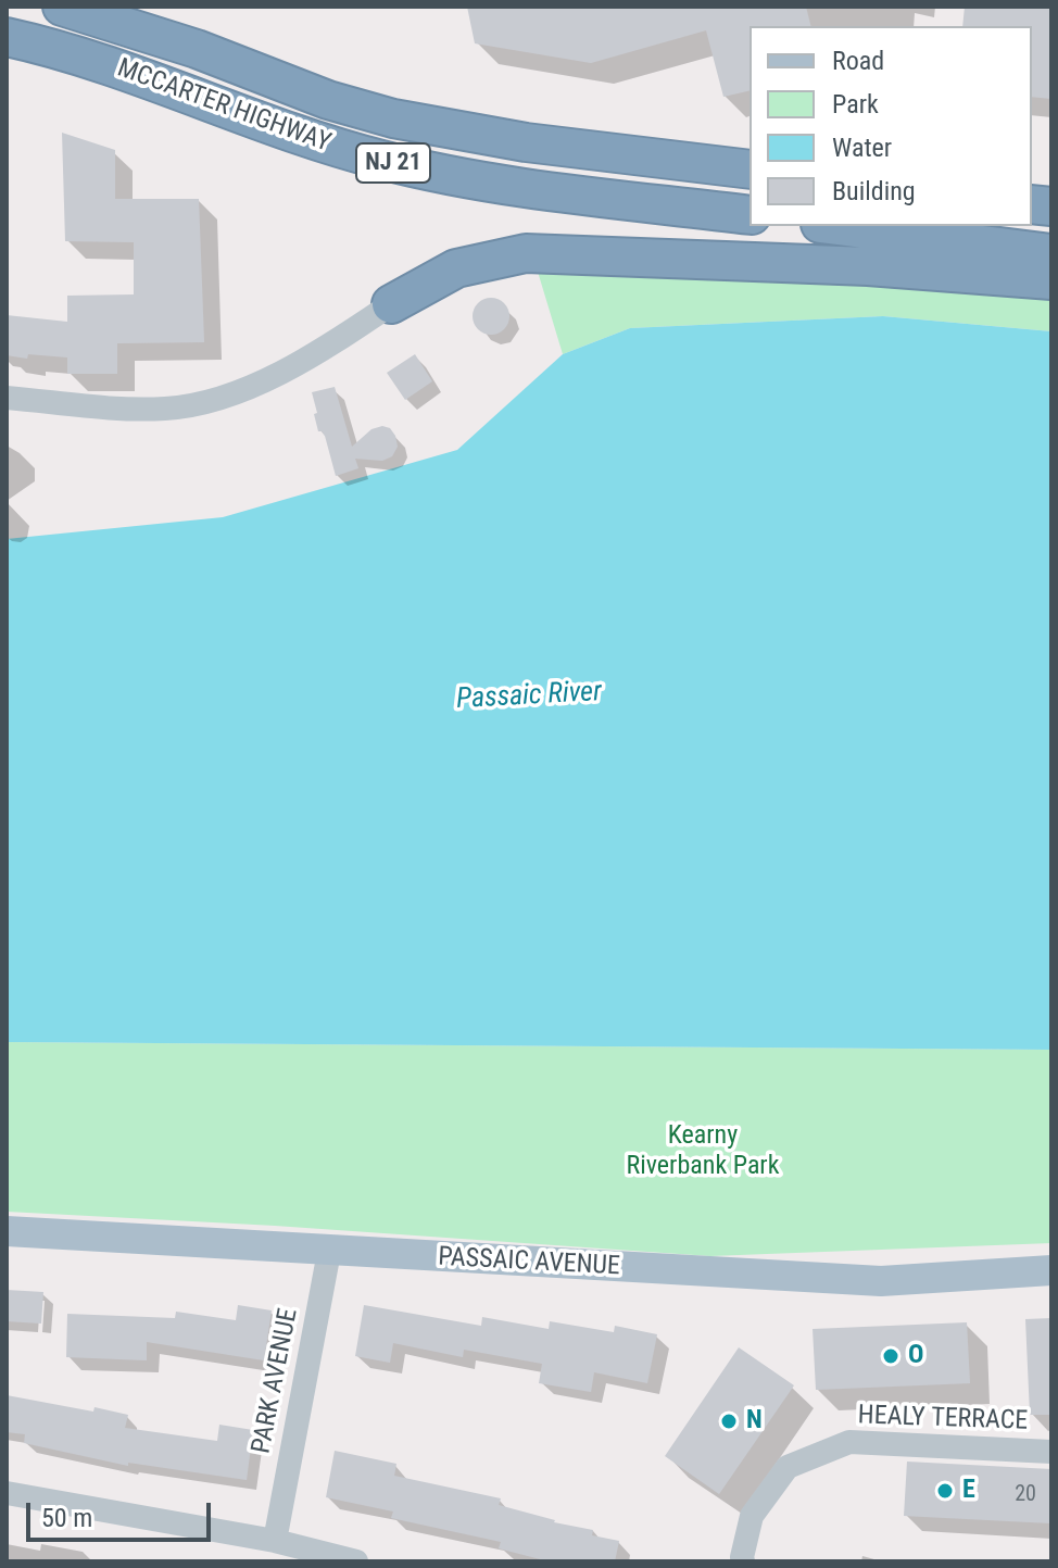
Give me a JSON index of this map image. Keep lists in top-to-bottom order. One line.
{"streets":{"highway":["MCCARTER HIGHWAY","NJ 21"],"main road":["PASSAIC AVENUE"],"street":["PARK AVENUE","HEALY TERRACE"]},"crossings":[["PASSAIC AVENUE","PARK AVENUE"]],"water":["Passaic River"],"parks":["Kearny Riverbank Park"],"places":["O","N","E"],"house_numbers":["20"],"legend":["Road","Park","Water","Building"],"scale_bar":"50 m"}
